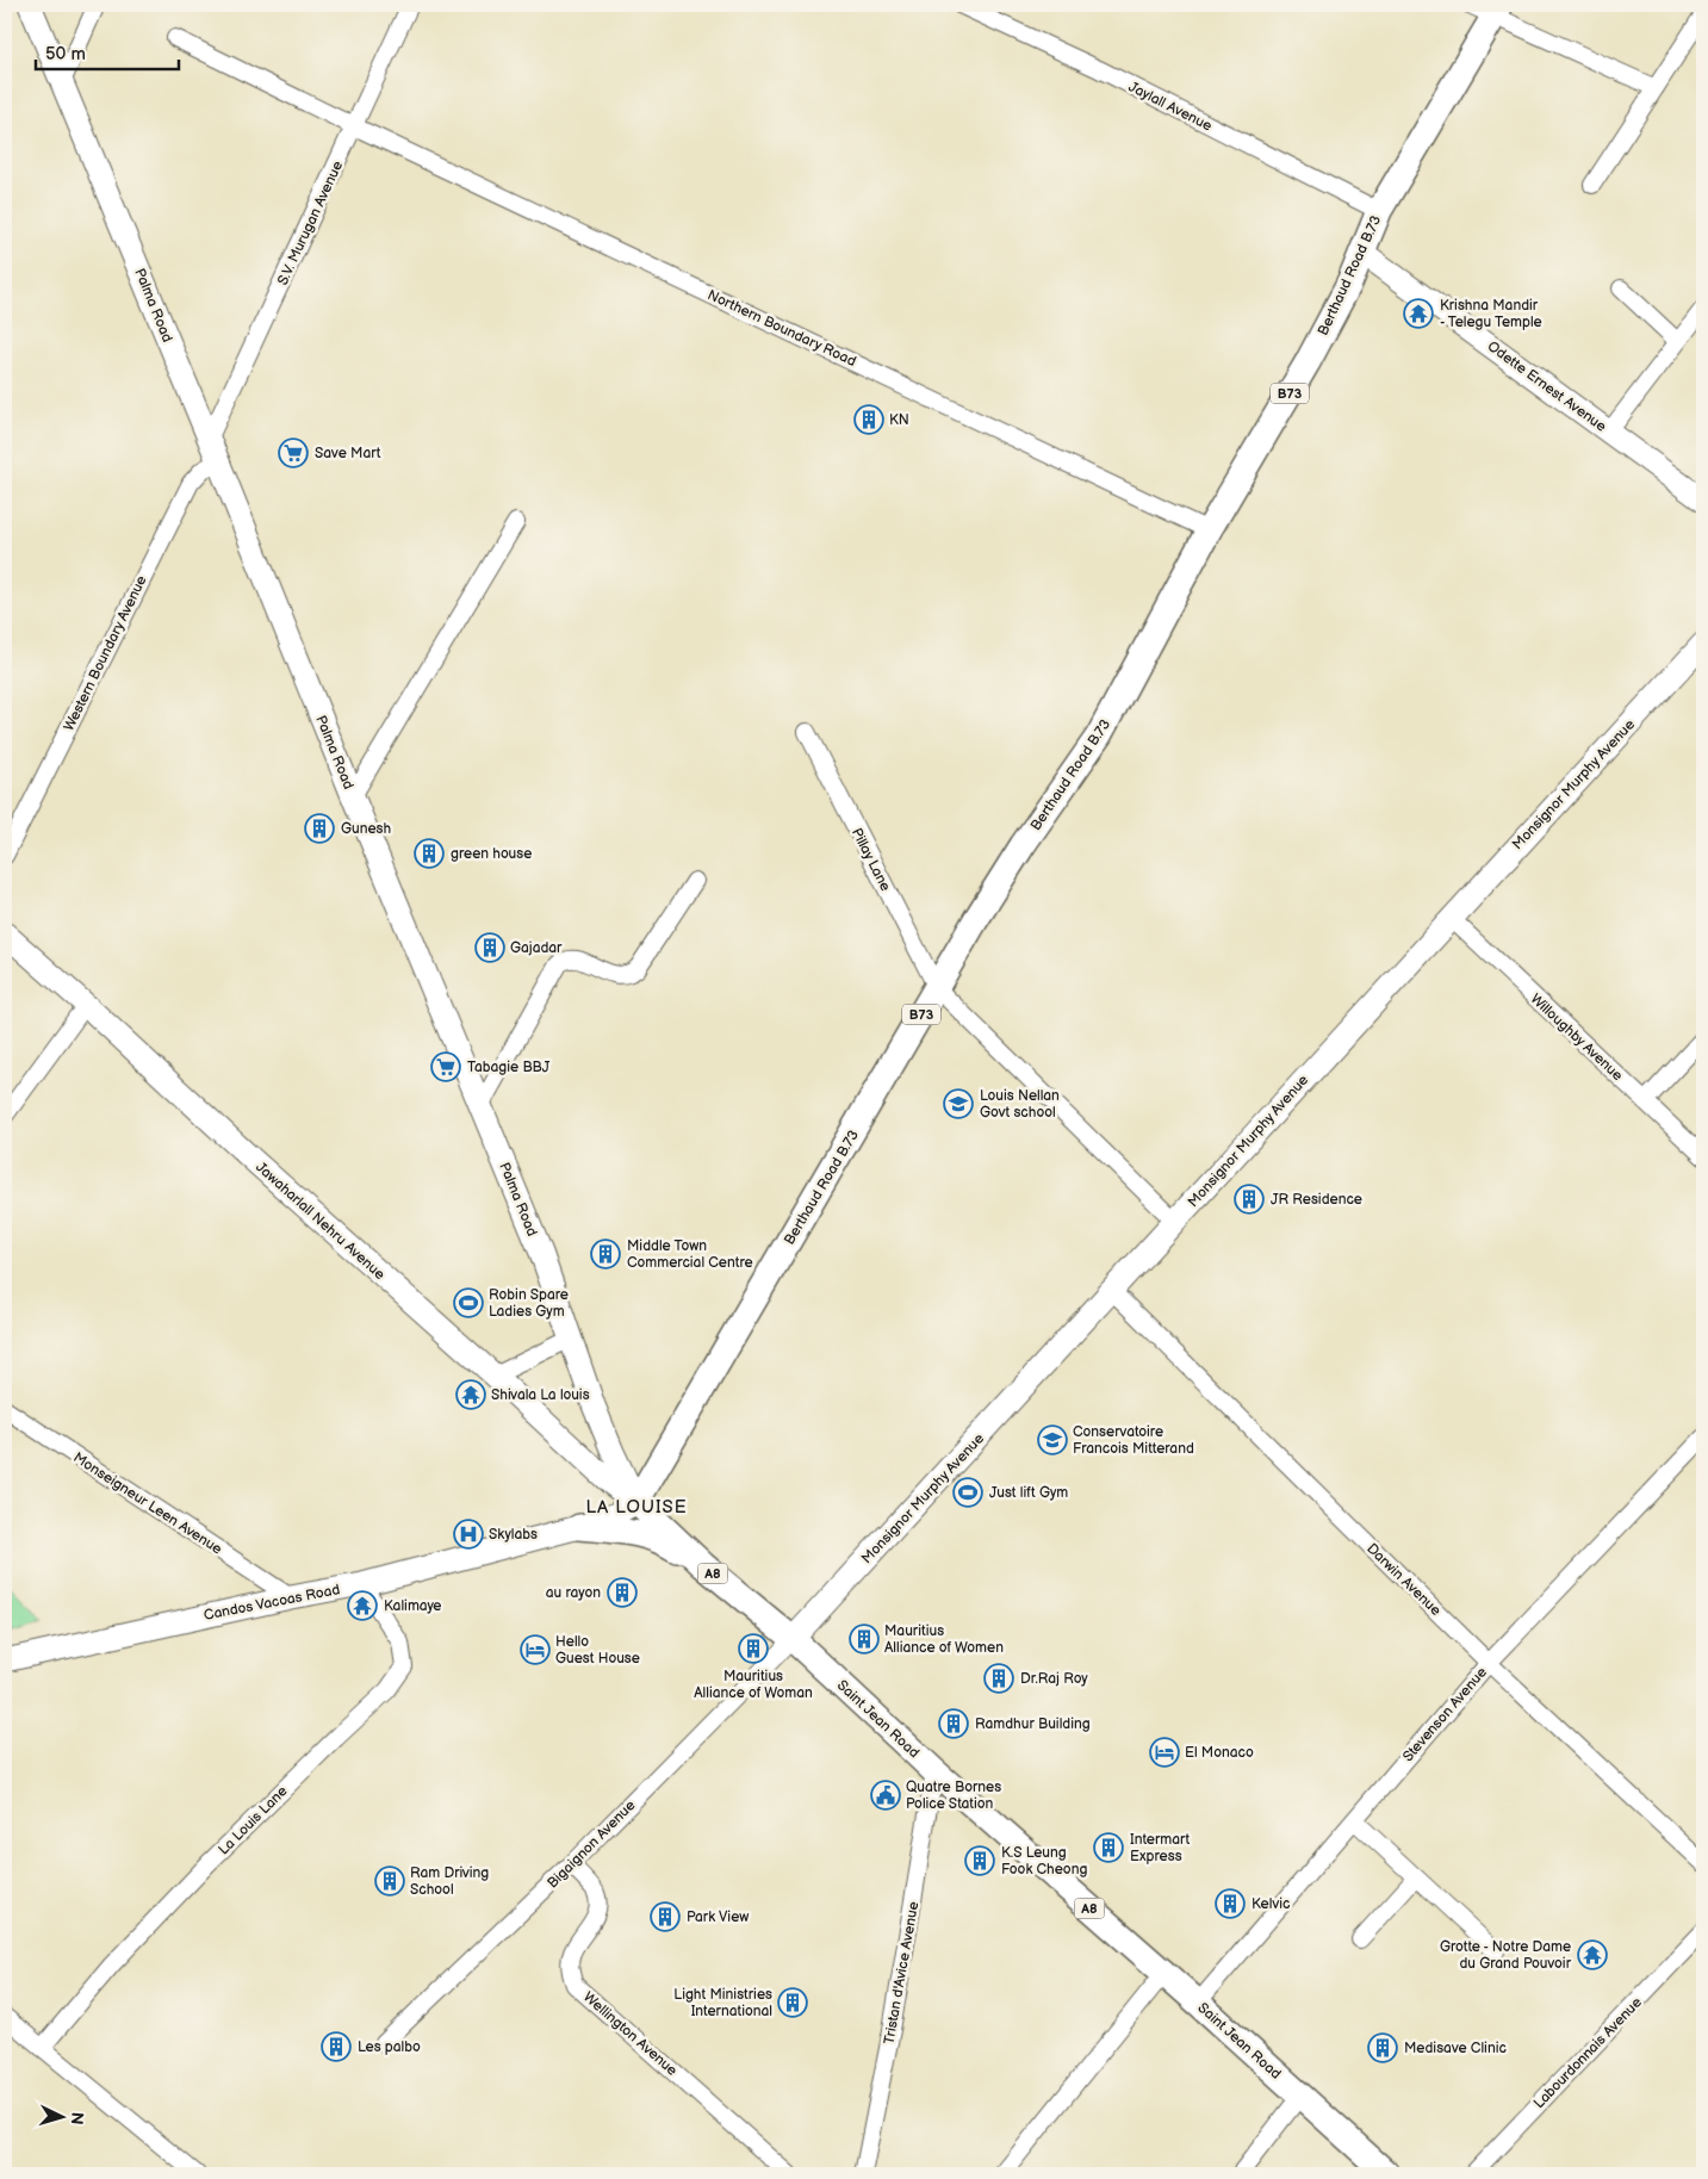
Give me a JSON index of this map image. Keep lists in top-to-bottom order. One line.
{"streets":{"main road":["Berthaud Road B.73","B73","A8","Saint Jean Road"],"street":["Jaylall Avenue","S.V. Murugan Avenue","Palma Road","Northern Boundary Road","Odette Ernest Avenue","Western Boundary Avenue","Monsignor Murphy Avenue","Pillay Lane","Willoughby Avenue","Jawaharlall Nehru Avenue","Monseigneur Leen Avenue","Darwin Avenue","Candos Vacoas Road","Stevenson Avenue","La Louis Lane","Bigaignon Avenue","Tristan d'Avice Avenue","Wellington Avenue","Labourdonnais Avenue"]},"crossings":[["Jaylall Avenue","Berthaud Road B.73"],["S.V. Murugan Avenue","Palma Road"],["S.V. Murugan Avenue","Northern Boundary Road"],["Berthaud Road B.73","Palma Road"],["Berthaud Road B.73","Northern Boundary Road"],["Berthaud Road B.73","Odette Ernest Avenue"],["Berthaud Road B.73","Pillay Lane"],["Berthaud Road B.73","Jawaharlall Nehru Avenue"],["Berthaud Road B.73","Candos Vacoas Road"],["Berthaud Road B.73","Saint Jean Road"],["Palma Road","Western Boundary Avenue"],["Palma Road","Jawaharlall Nehru Avenue"],["Palma Road","Candos Vacoas Road"],["Palma Road","Saint Jean Road"],["Monsignor Murphy Avenue","Pillay Lane"],["Monsignor Murphy Avenue","Willoughby Avenue"],["Monsignor Murphy Avenue","Darwin Avenue"],["Monsignor Murphy Avenue","Saint Jean Road"],["Monsignor Murphy Avenue","Bigaignon Avenue"],["Jawaharlall Nehru Avenue","Candos Vacoas Road"],["Jawaharlall Nehru Avenue","Saint Jean Road"],["Monseigneur Leen Avenue","Candos Vacoas Road"],["Darwin Avenue","Stevenson Avenue"],["Candos Vacoas Road","Saint Jean Road"],["Candos Vacoas Road","La Louis Lane"],["Stevenson Avenue","Saint Jean Road"],["Saint Jean Road","Bigaignon Avenue"],["Saint Jean Road","Tristan d'Avice Avenue"],["Bigaignon Avenue","Wellington Avenue"]],"districts":["LA LOUISE"],"places":{"temple":["Krishna Mandir - Telegu Temple","Shivala La louis","Kalimaye","Grotte - Notre Dame du Grand Pouvoir"],"building":["KN","Gunesh","green house","Gajadar","JR Residence","Middle Town Commercial Centre","au rayon","Mauritius Alliance of Women","Mauritius Alliance of Woman","Dr.Raj Roy","Ramdhur Building","Intermart Express","K.S Leung Fook Cheong","Ram Driving School","Kelvic","Park View","Light Ministries International","Les palbo","Medisave Clinic"],"supermarket":["Save Mart","Tabagie BBJ"],"school or university":["Louis Nellan Govt school","Conservatoire Francois Mitterand"],"sports":["Robin Spare Ladies Gym","Just lift Gym"],"hospital":["Skylabs"],"hotel":["Hello Guest House","El Monaco"],"public building":["Quatre Bornes Police Station"]},"scale_bar":"50 m","north":"right"}
